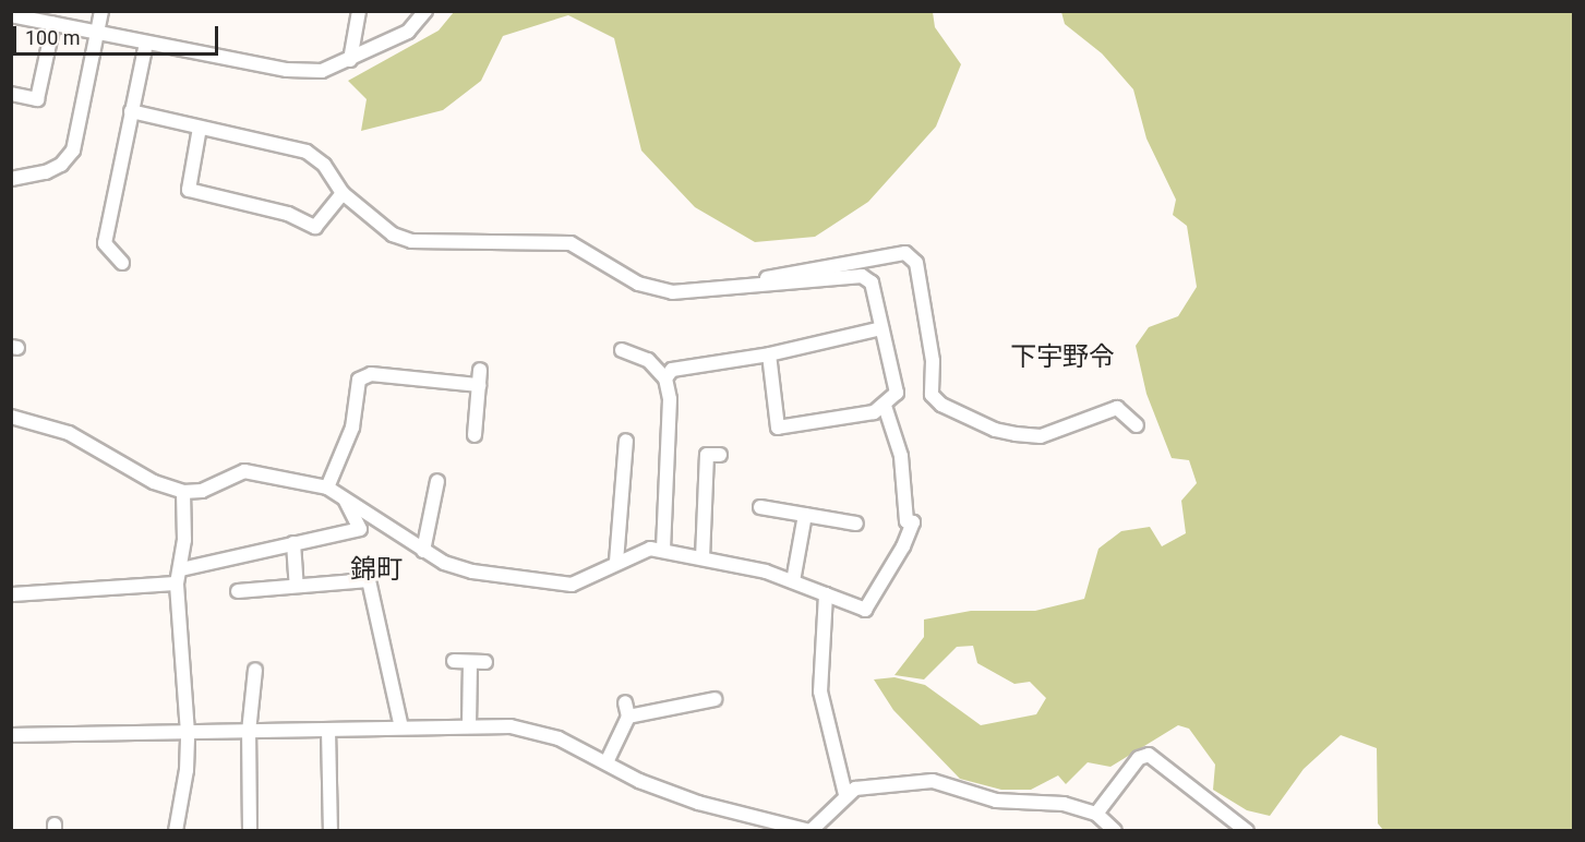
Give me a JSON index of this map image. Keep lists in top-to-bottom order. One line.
{"districts":["下宇野令","錦町"],"scale_bar":"100 m"}
